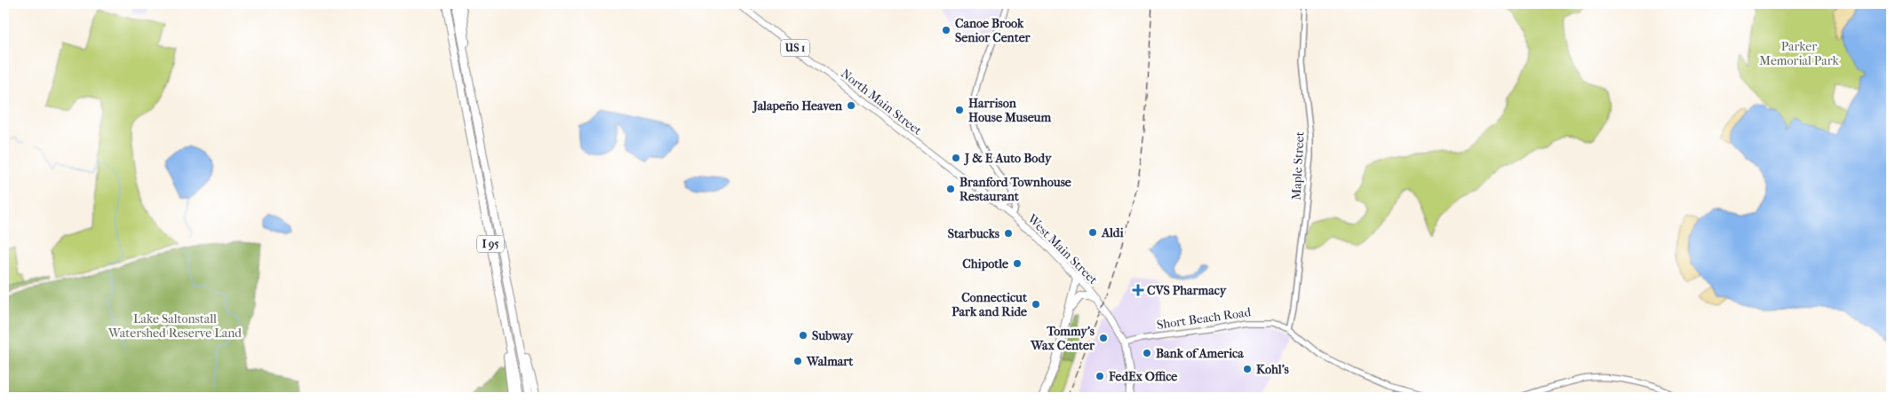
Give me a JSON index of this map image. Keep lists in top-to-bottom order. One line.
{"streets":{"highway":["I 95"],"main road":["US 1","North Main Street","West Main Street","Short Beach Road"],"street":["Maple Street"]},"crossings":[["North Main Street","West Main Street"],["Maple Street","Short Beach Road"],["West Main Street","Short Beach Road"]],"parks":["Parker Memorial Park","Lake Saltonstall Watershed Reserve Land"],"places":{"other":["Canoe Brook Senior Center","Jalapeño Heaven","Harrison House Museum","J & E Auto Body","Branford Townhouse Restaurant","Aldi","Starbucks","Chipotle","Connecticut Park and Ride","Subway","Tommy's Wax Center","Bank of America","Walmart","Kohl's","FedEx Office"],"health":["CVS Pharmacy"]}}
